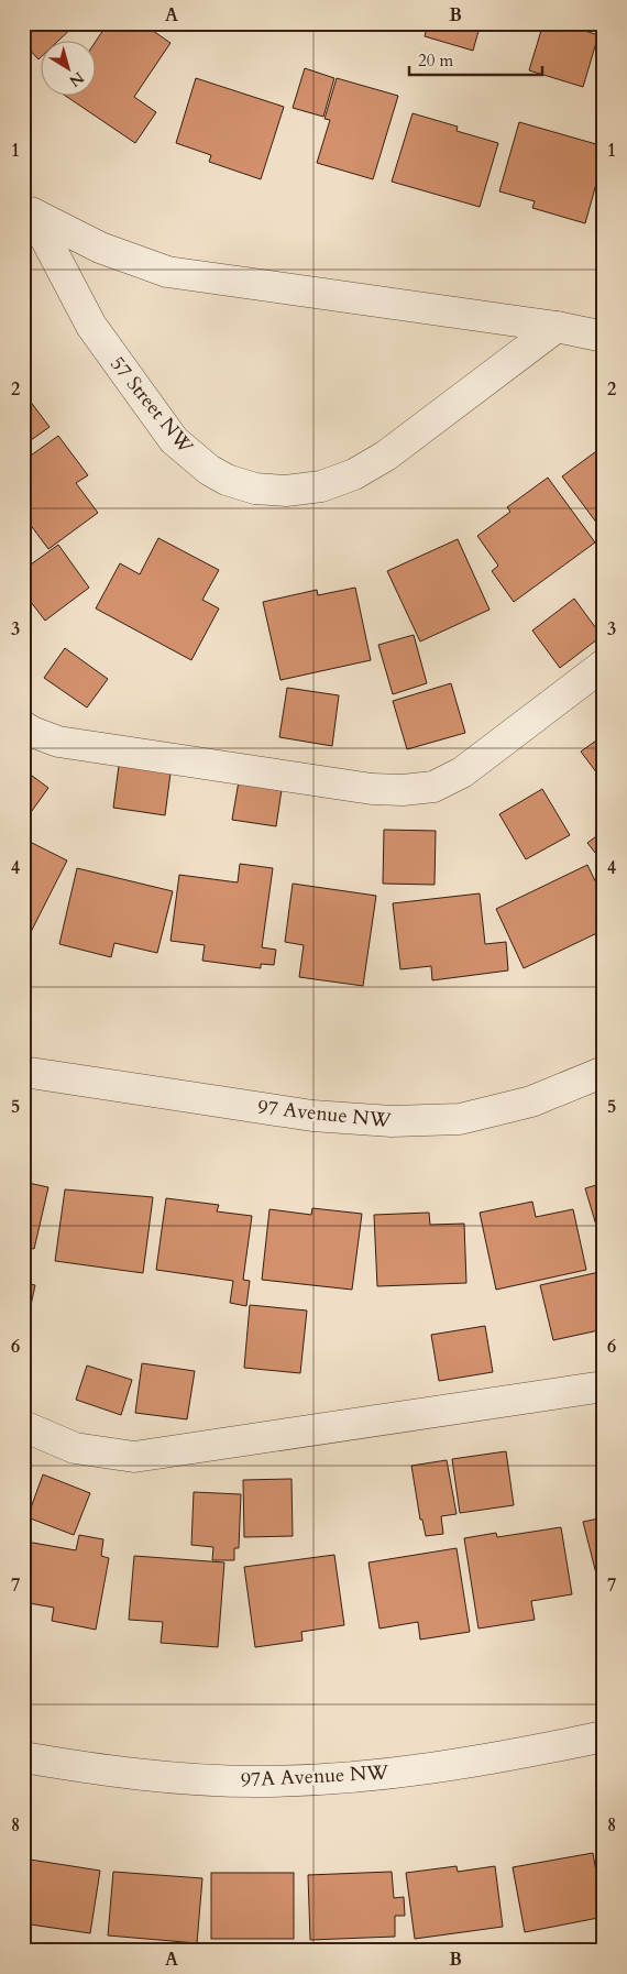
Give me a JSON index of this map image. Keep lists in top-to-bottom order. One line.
{"streets":{"street":["57 Street NW","97 Avenue NW","97A Avenue NW"]},"scale_bar":"20 m","north":"bottom right","grid":{"columns":["A","B"],"rows":["1","2","3","4","5","6","7","8"]}}
